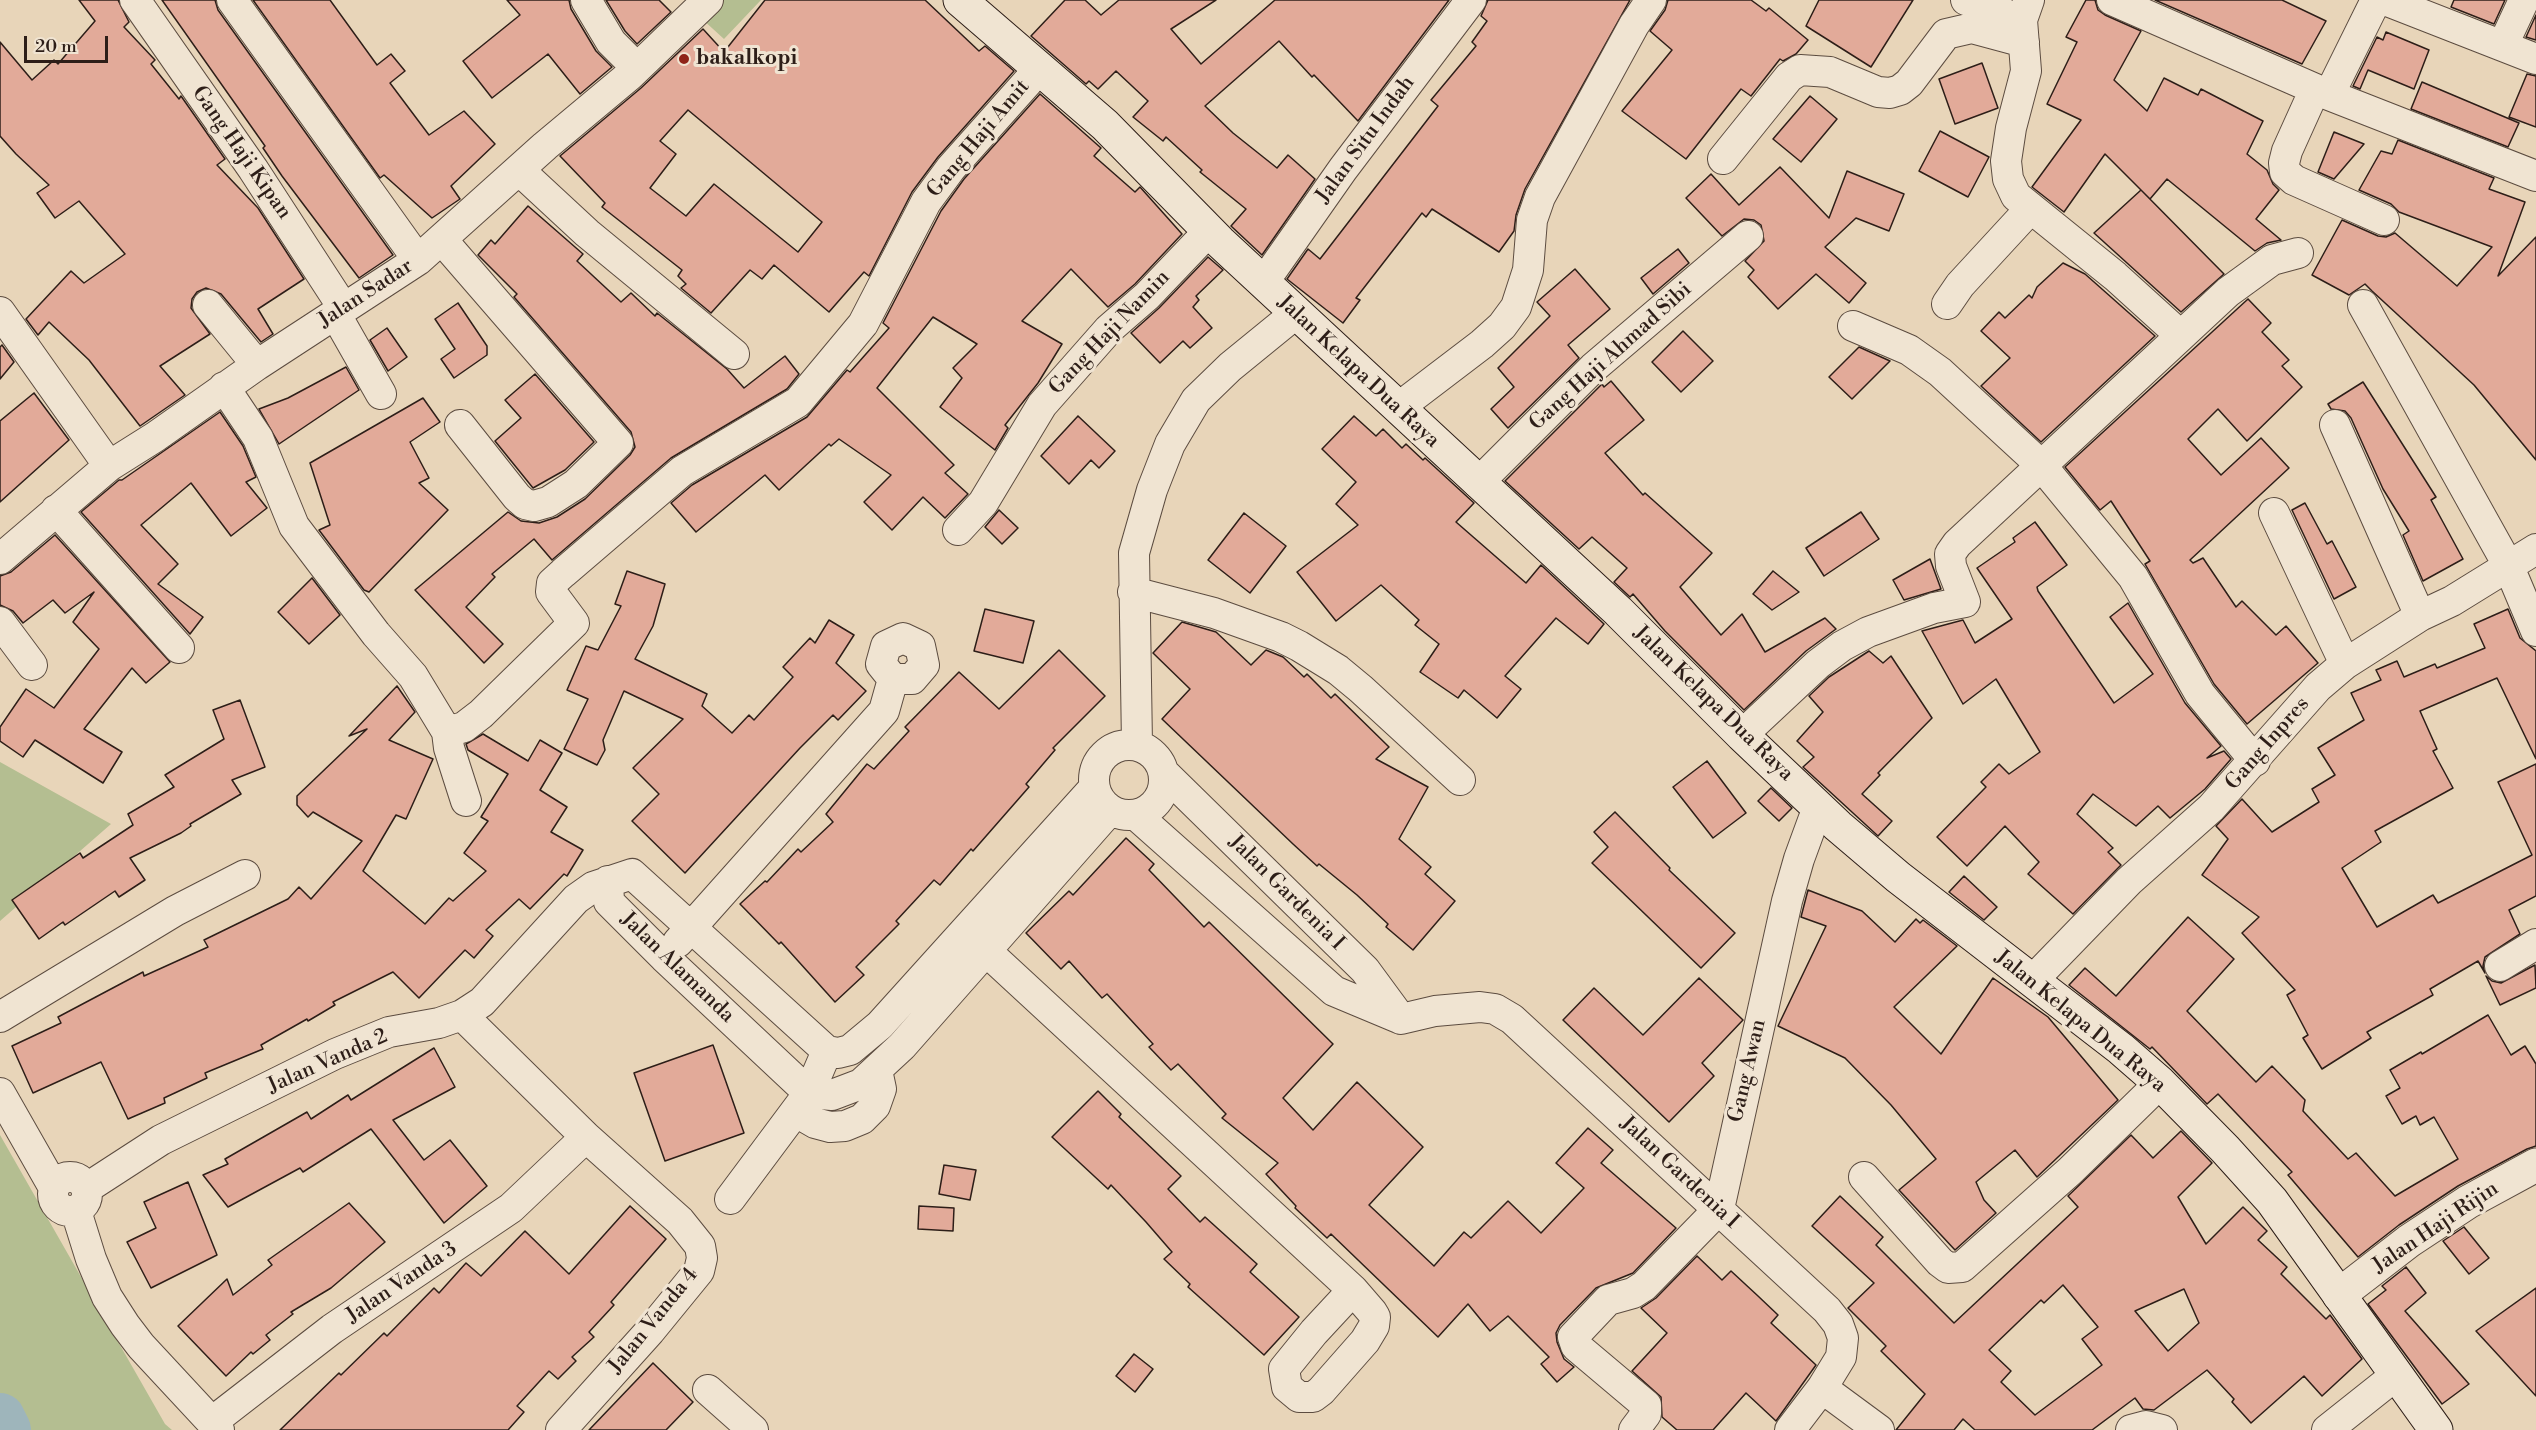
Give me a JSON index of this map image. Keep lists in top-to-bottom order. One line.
{"streets":{"main road":["Jalan Kelapa Dua Raya","Jalan Haji Rijin"],"street":["Gang Haji Amit","Jalan Situ Indah","Gang Haji Kipan","Jalan Sadar","Gang Haji Namin","Gang Haji Ahmad Sibi","Gang Inpres","Jalan Gardenia I","Jalan Alamanda","Jalan Vanda 2","Gang Awan","Jalan Vanda 3","Jalan Vanda 4"]},"crossings":[["Gang Haji Amit","Jalan Kelapa Dua Raya"],["Jalan Situ Indah","Jalan Kelapa Dua Raya"],["Gang Haji Kipan","Jalan Sadar"],["Gang Haji Namin","Jalan Kelapa Dua Raya"],["Gang Haji Ahmad Sibi","Jalan Kelapa Dua Raya"],["Jalan Kelapa Dua Raya","Gang Inpres"],["Jalan Kelapa Dua Raya","Gang Awan"],["Jalan Kelapa Dua Raya","Jalan Haji Rijin"],["Jalan Gardenia I","Gang Awan"],["Jalan Alamanda","Jalan Vanda 2"],["Jalan Vanda 2","Jalan Vanda 4"],["Jalan Vanda 3","Jalan Vanda 4"]],"places":["bakalkopi"],"scale_bar":"20 m"}
